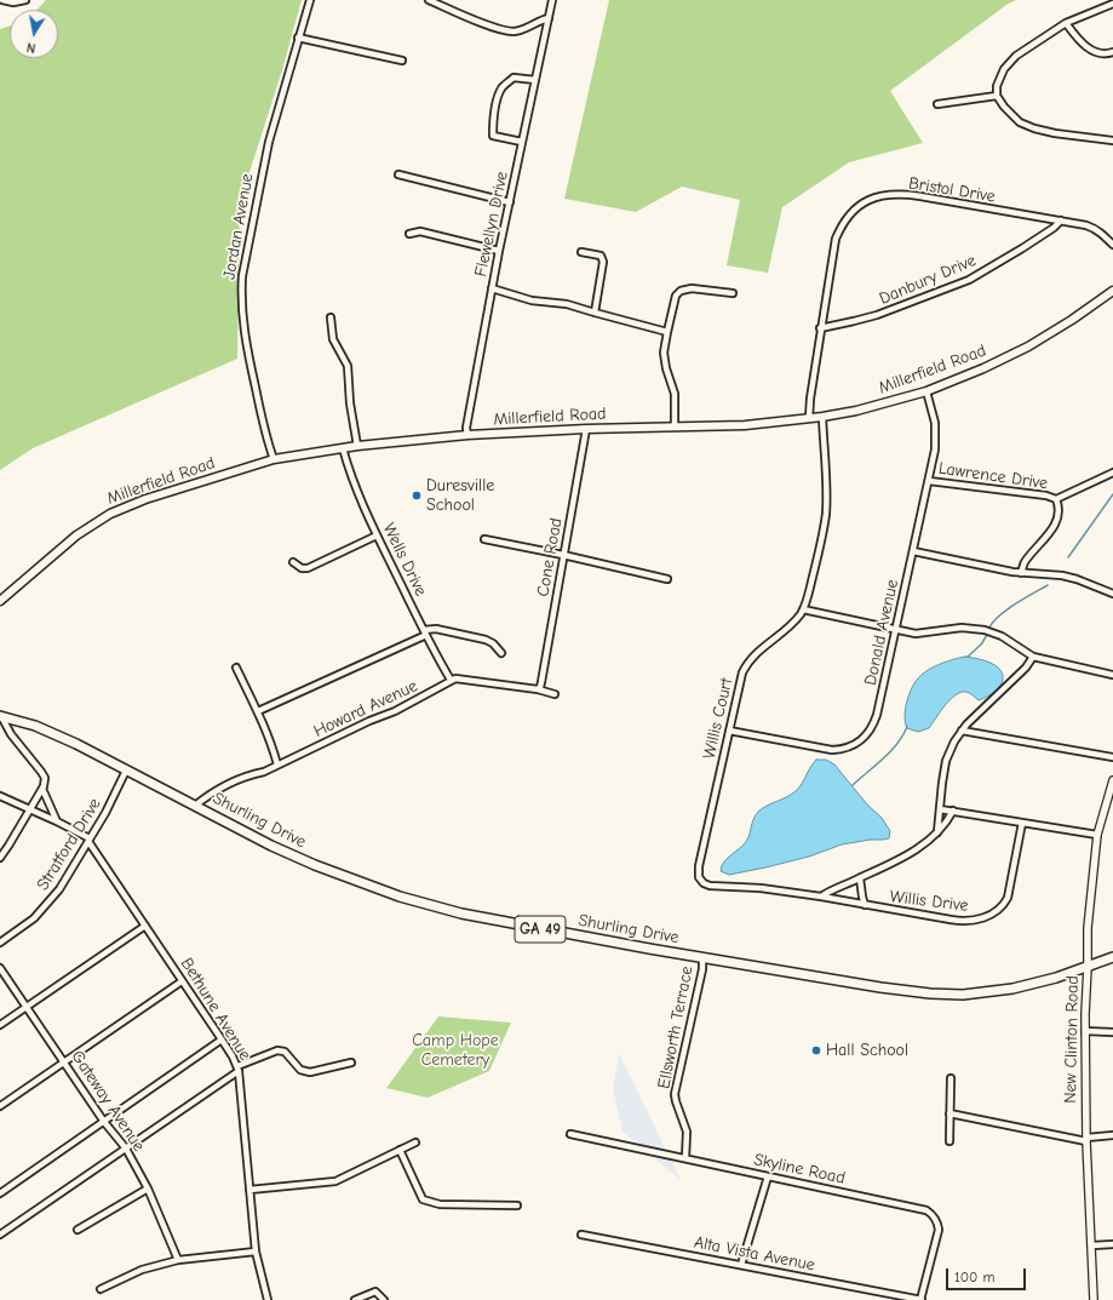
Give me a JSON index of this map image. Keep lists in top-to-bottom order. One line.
{"streets":{"main road":["Millerfield Road","Shurling Drive","GA 49"],"street":["Bristol Drive","Flewellyn Drive","Jordan Avenue","Danbury Drive","Lawrence Drive","Cone Road","Wells Drive","Donald Avenue","Howard Avenue","Willis Court","Stratford Drive","Willis Drive","Bethune Avenue","Ellsworth Terrace","New Clinton Road","Gateway Avenue","Skyline Road","Alta Vista Avenue"]},"crossings":[["Bristol Drive","Danbury Drive"],["Bristol Drive","Millerfield Road"],["Flewellyn Drive","Millerfield Road"],["Jordan Avenue","Millerfield Road"],["Millerfield Road","Cone Road"],["Millerfield Road","Wells Drive"],["Millerfield Road","Donald Avenue"],["Millerfield Road","Willis Court"],["Lawrence Drive","Donald Avenue"],["Wells Drive","Howard Avenue"],["Donald Avenue","Willis Court"],["Howard Avenue","Shurling Drive"],["Willis Court","Willis Drive"],["Shurling Drive","Stratford Drive"],["Shurling Drive","Ellsworth Terrace"],["Shurling Drive","New Clinton Road"],["Stratford Drive","Bethune Avenue"],["Ellsworth Terrace","Skyline Road"],["Skyline Road","Alta Vista Avenue"]],"parks":["Camp Hope Cemetery"],"places":["Duresville School","Hall School"],"scale_bar":"100 m","north":"bottom"}
